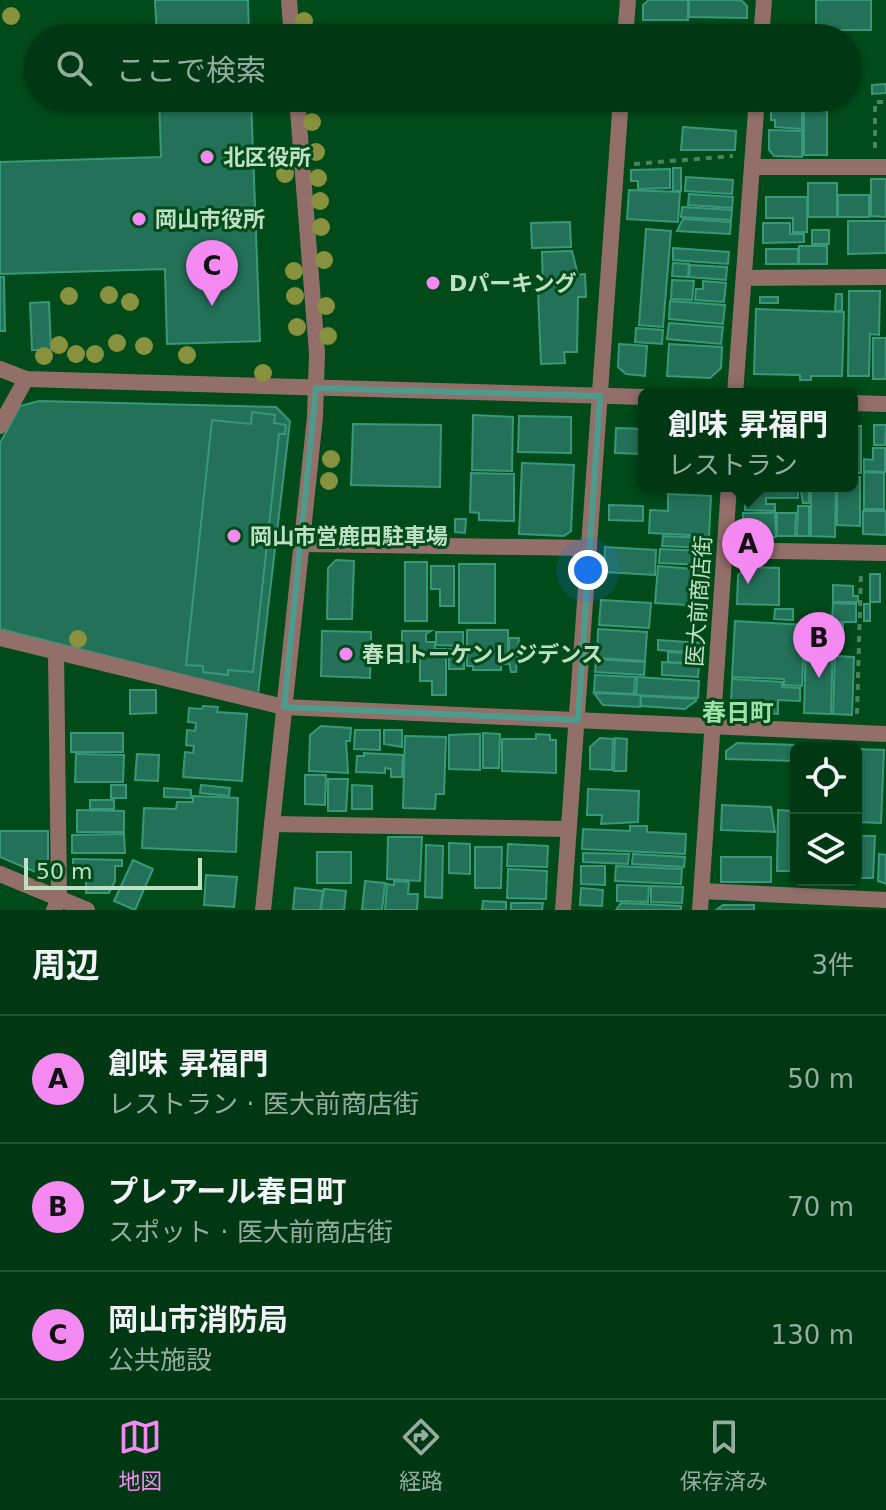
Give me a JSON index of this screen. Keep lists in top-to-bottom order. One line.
{"streets":{"street":["医大前商店街"]},"districts":["春日町"],"places":["北区役所","岡山市役所","Dパーキング","岡山市営鹿田駐車場","春日トーケンレジデンス"],"scale_bar":"50 m","page":{"search":"ここで検索","pins":["C","A","B"],"popup":["創味 昇福門","レストラン"],"scale":"50 m","heading":["周辺","3件"],"list":[{"mark":"A","name":"創味 昇福門","note":"レストラン · 医大前商店街","value":"50 m"},{"mark":"B","name":"プレアール春日町","note":"スポット · 医大前商店街","value":"70 m"},{"mark":"C","name":"岡山市消防局","note":"公共施設","value":"130 m"}],"nav":["地図","経路","保存済み"]}}
